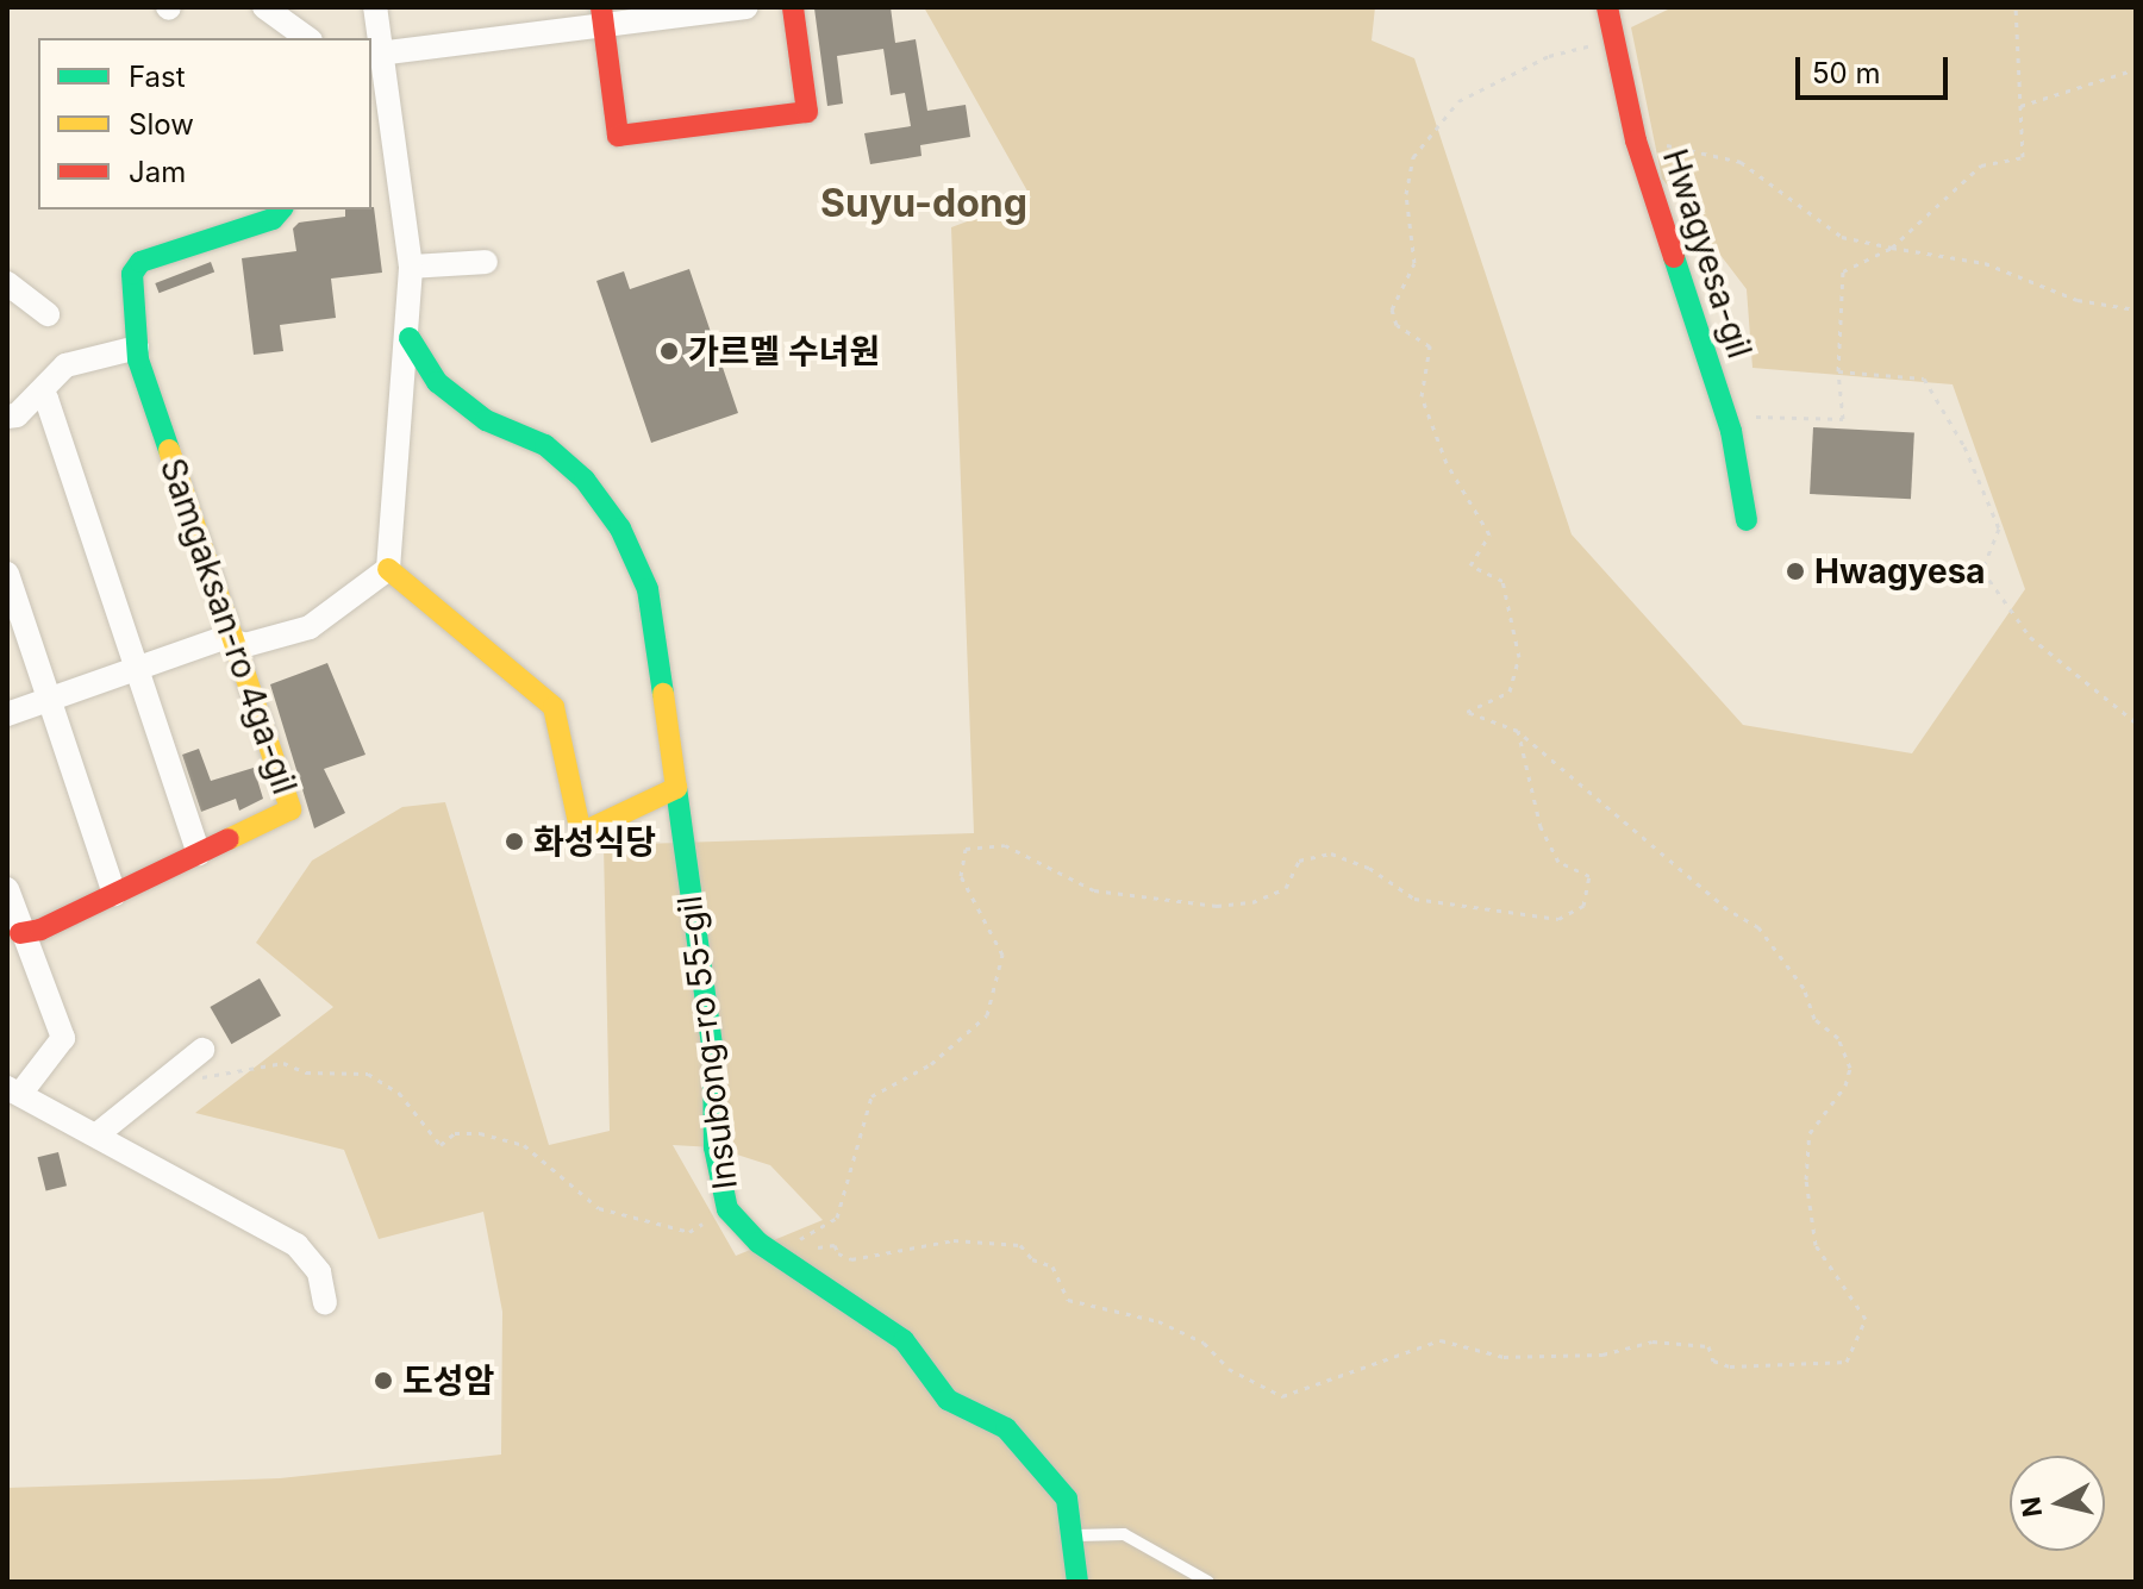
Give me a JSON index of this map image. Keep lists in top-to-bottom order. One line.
{"streets":{"street":["Hwagyesa-gil","Samgaksan-ro 4ga-gil","Insubong-ro 55-gil"]},"districts":["Suyu-dong"],"places":["가르멜 수녀원","Hwagyesa","화성식당","도성암"],"legend":["Fast","Slow","Jam"],"scale_bar":"50 m","north":"left"}
